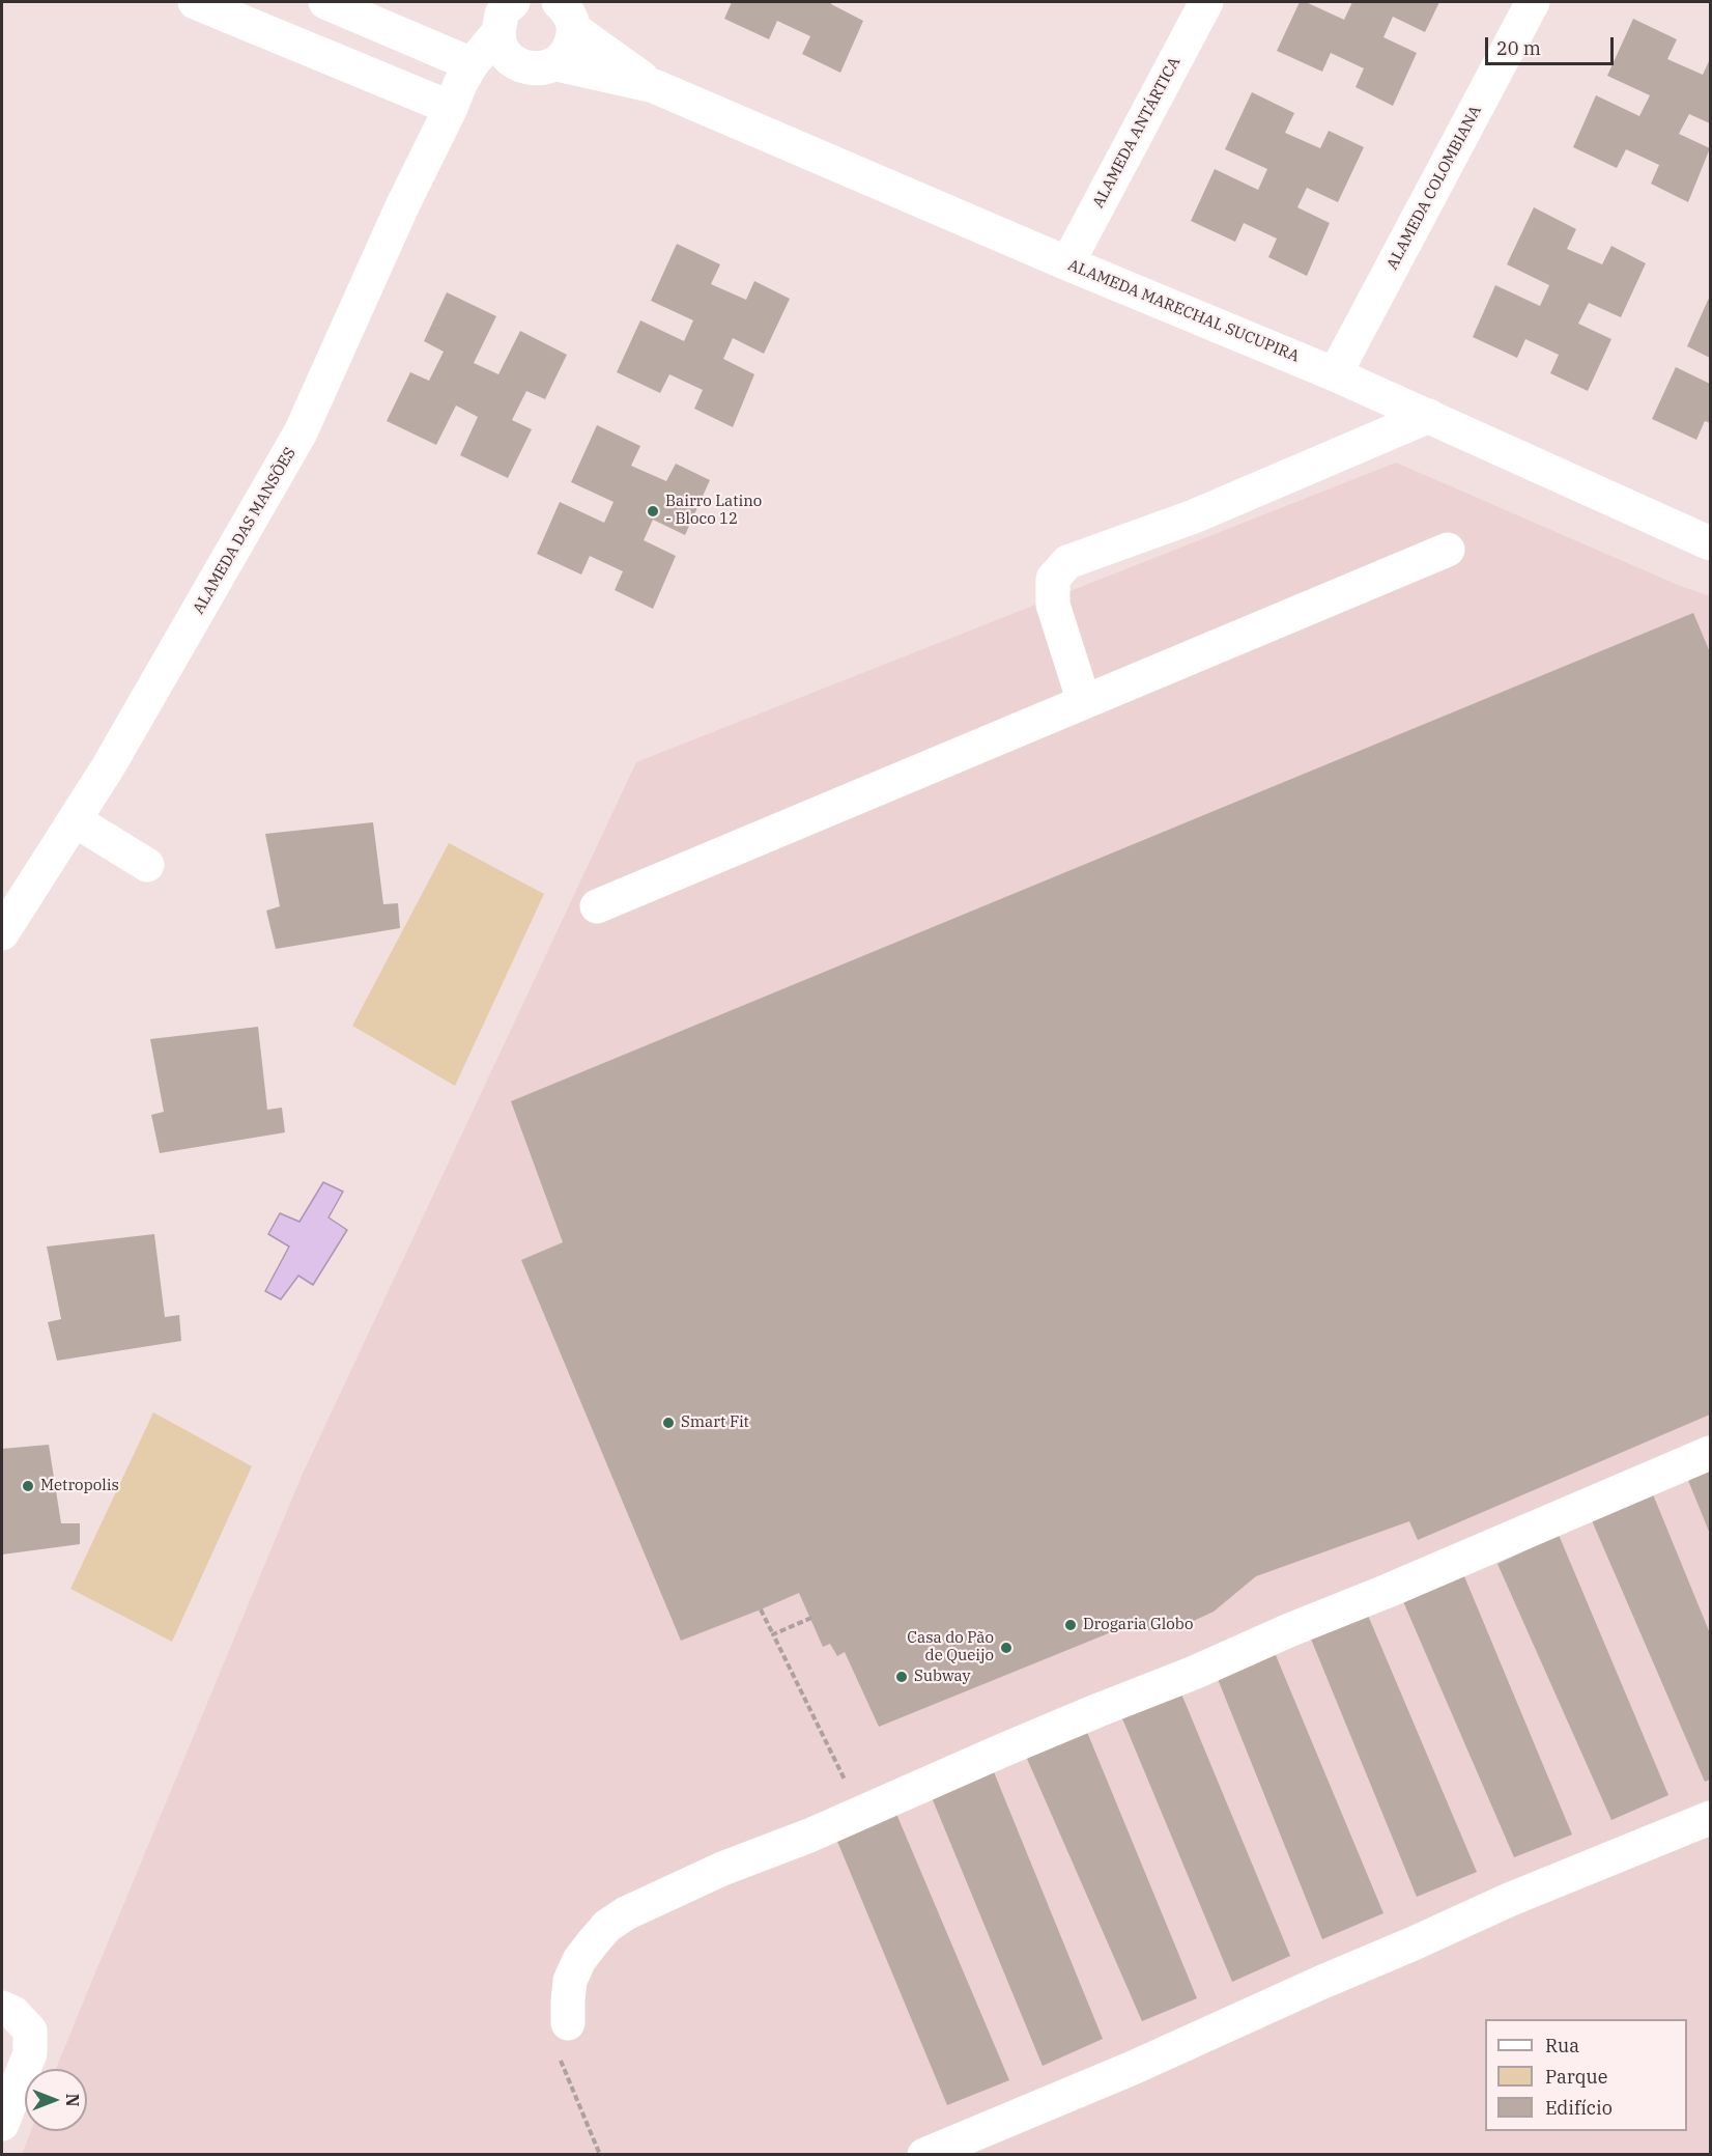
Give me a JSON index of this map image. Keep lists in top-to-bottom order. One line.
{"streets":{"street":["ALAMEDA ANTÁRTICA","ALAMEDA COLOMBIANA","ALAMEDA MARECHAL SUCUPIRA","ALAMEDA DAS MANSÕES"]},"crossings":[["ALAMEDA ANTÁRTICA","ALAMEDA MARECHAL SUCUPIRA"],["ALAMEDA COLOMBIANA","ALAMEDA MARECHAL SUCUPIRA"],["ALAMEDA MARECHAL SUCUPIRA","ALAMEDA DAS MANSÕES"]],"places":["Bairro Latino - Bloco 12","Smart Fit","Metropolis","Drogaria Globo","Casa do Pão de Queijo","Subway"],"legend":["Rua","Parque","Edifício"],"scale_bar":"20 m","north":"right"}
